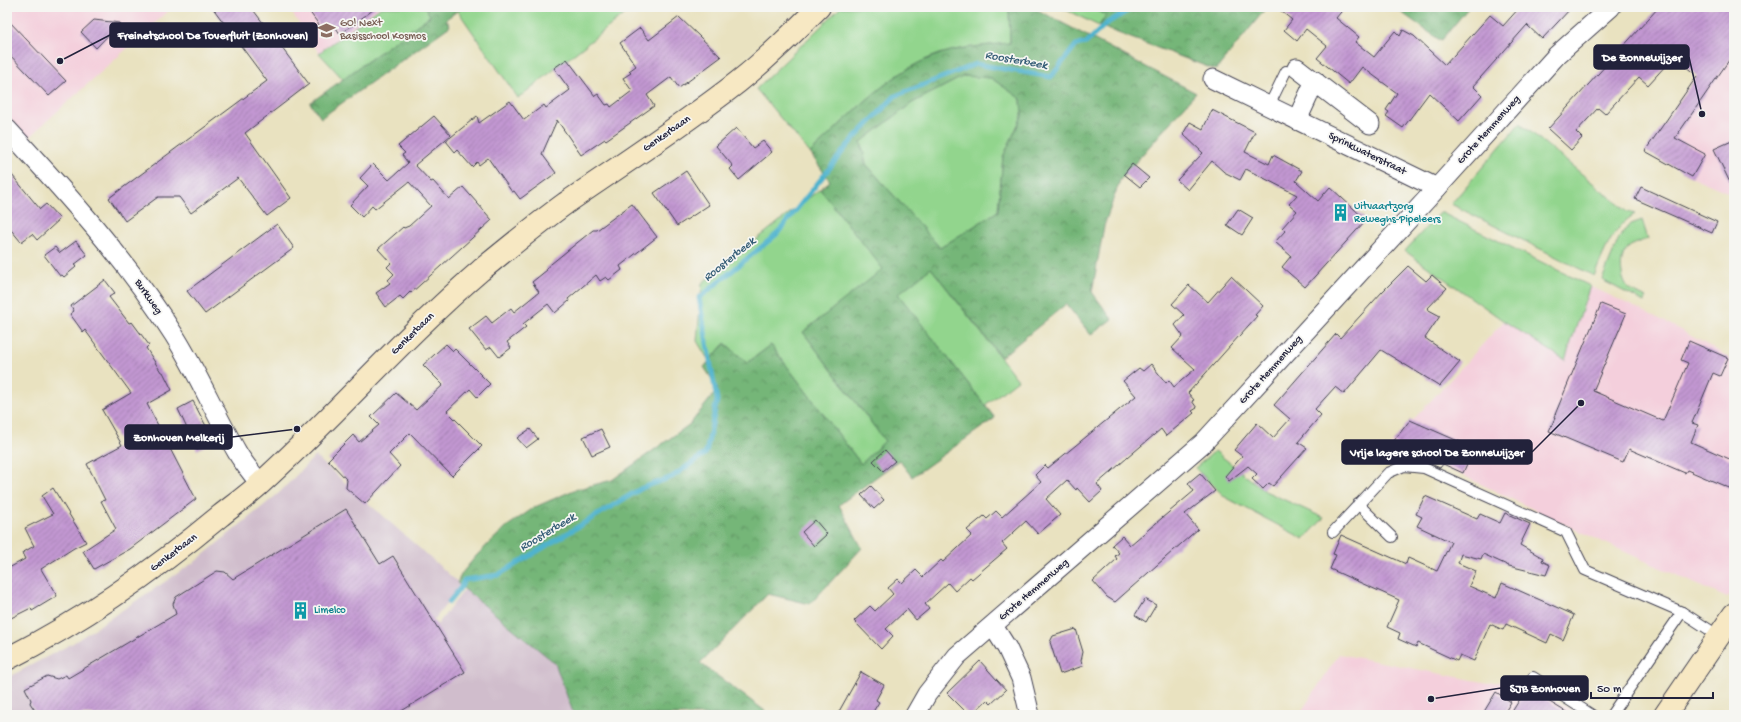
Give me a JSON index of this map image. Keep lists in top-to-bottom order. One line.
{"streets":{"street":["Grote Hemmenweg","Genkerbaan","Sprinkwaterstraat","Burkweg"]},"crossings":[["Grote Hemmenweg","Sprinkwaterstraat"],["Genkerbaan","Burkweg"]],"water":["Roosterbeek"],"places":{"school or university":["GO! Next Basisschool Kosmos"],"other":["Freinetschool De Toverfluit (Zonhoven)","De Zonnewijzer","Vrije lagere school De Zonnewijzer","Zonhoven Melkerij","SJB Zonhoven"],"building":["Uitvaartzorg Reweghs-Pipeleers","Limelco"]},"scale_bar":"50 m"}
